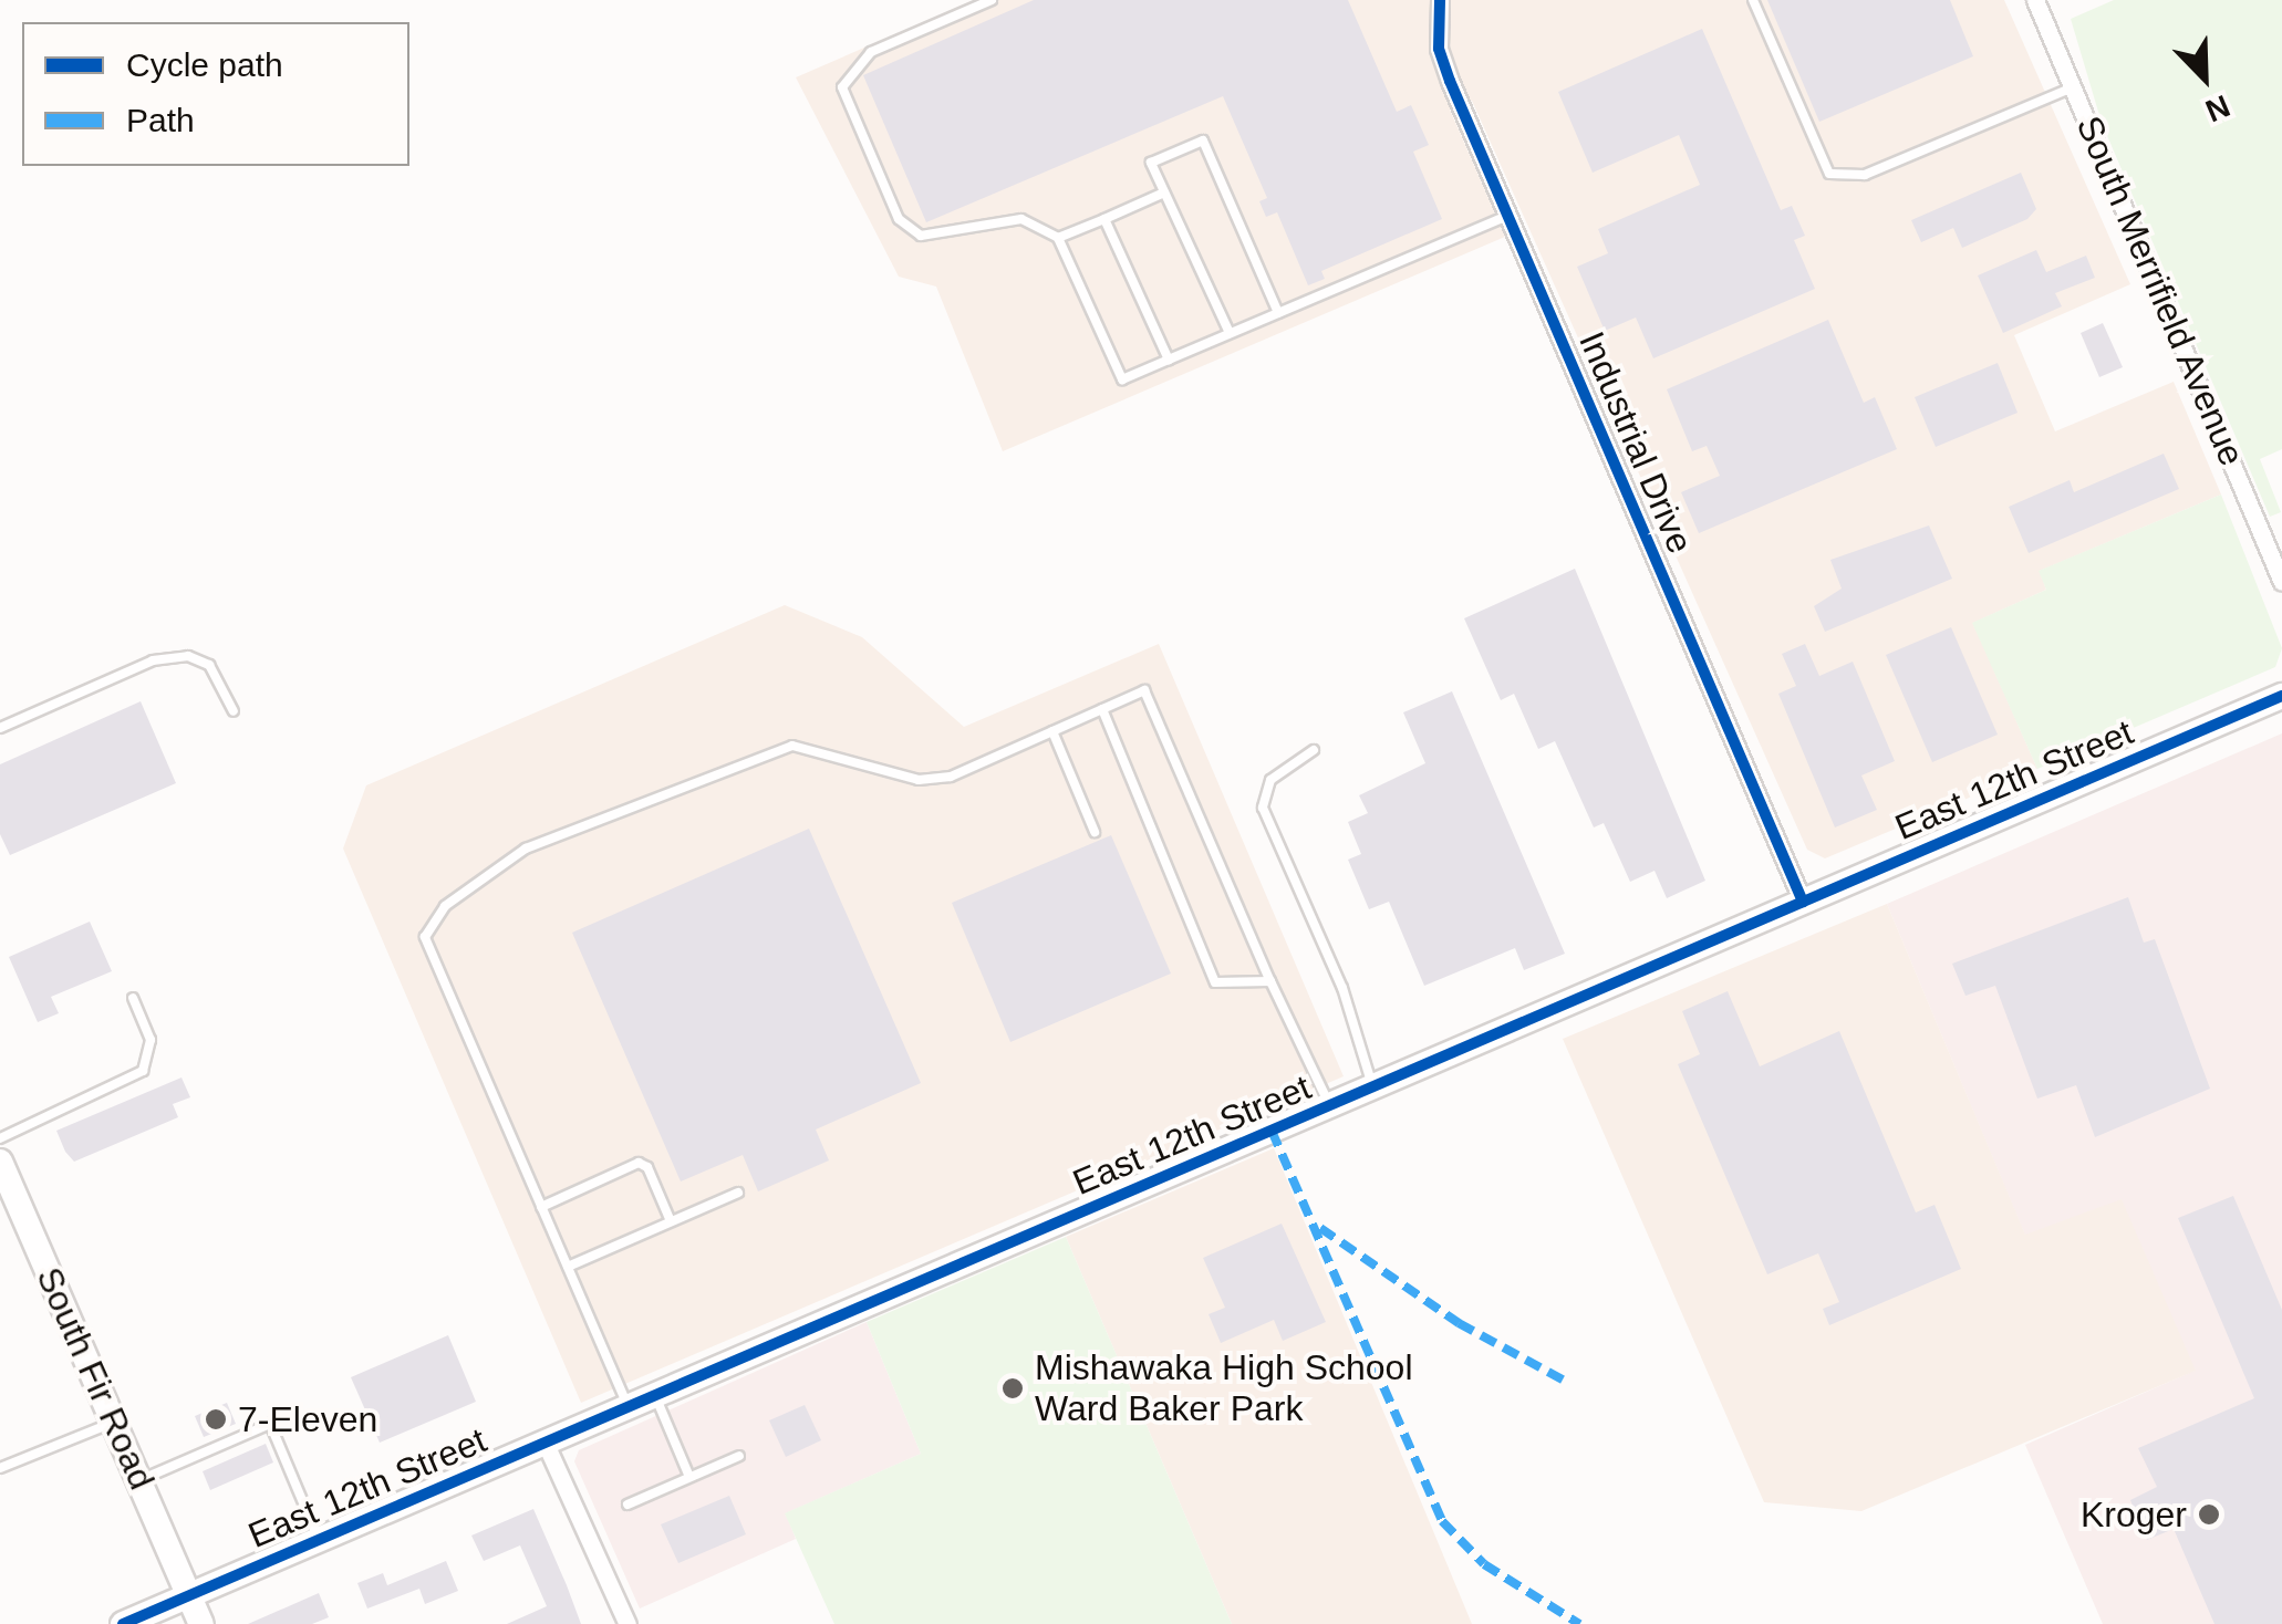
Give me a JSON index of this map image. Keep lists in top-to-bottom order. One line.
{"streets":{"street":["South Merrifield Avenue","Industrial Drive","East 12th Street","South Fir Road"]},"crossings":[["Industrial Drive","East 12th Street"],["East 12th Street","South Fir Road"]],"places":["Mishawaka High School Ward Baker Park","7-Eleven","Kroger"],"legend":["Cycle path","Path"],"north":"bottom right"}
